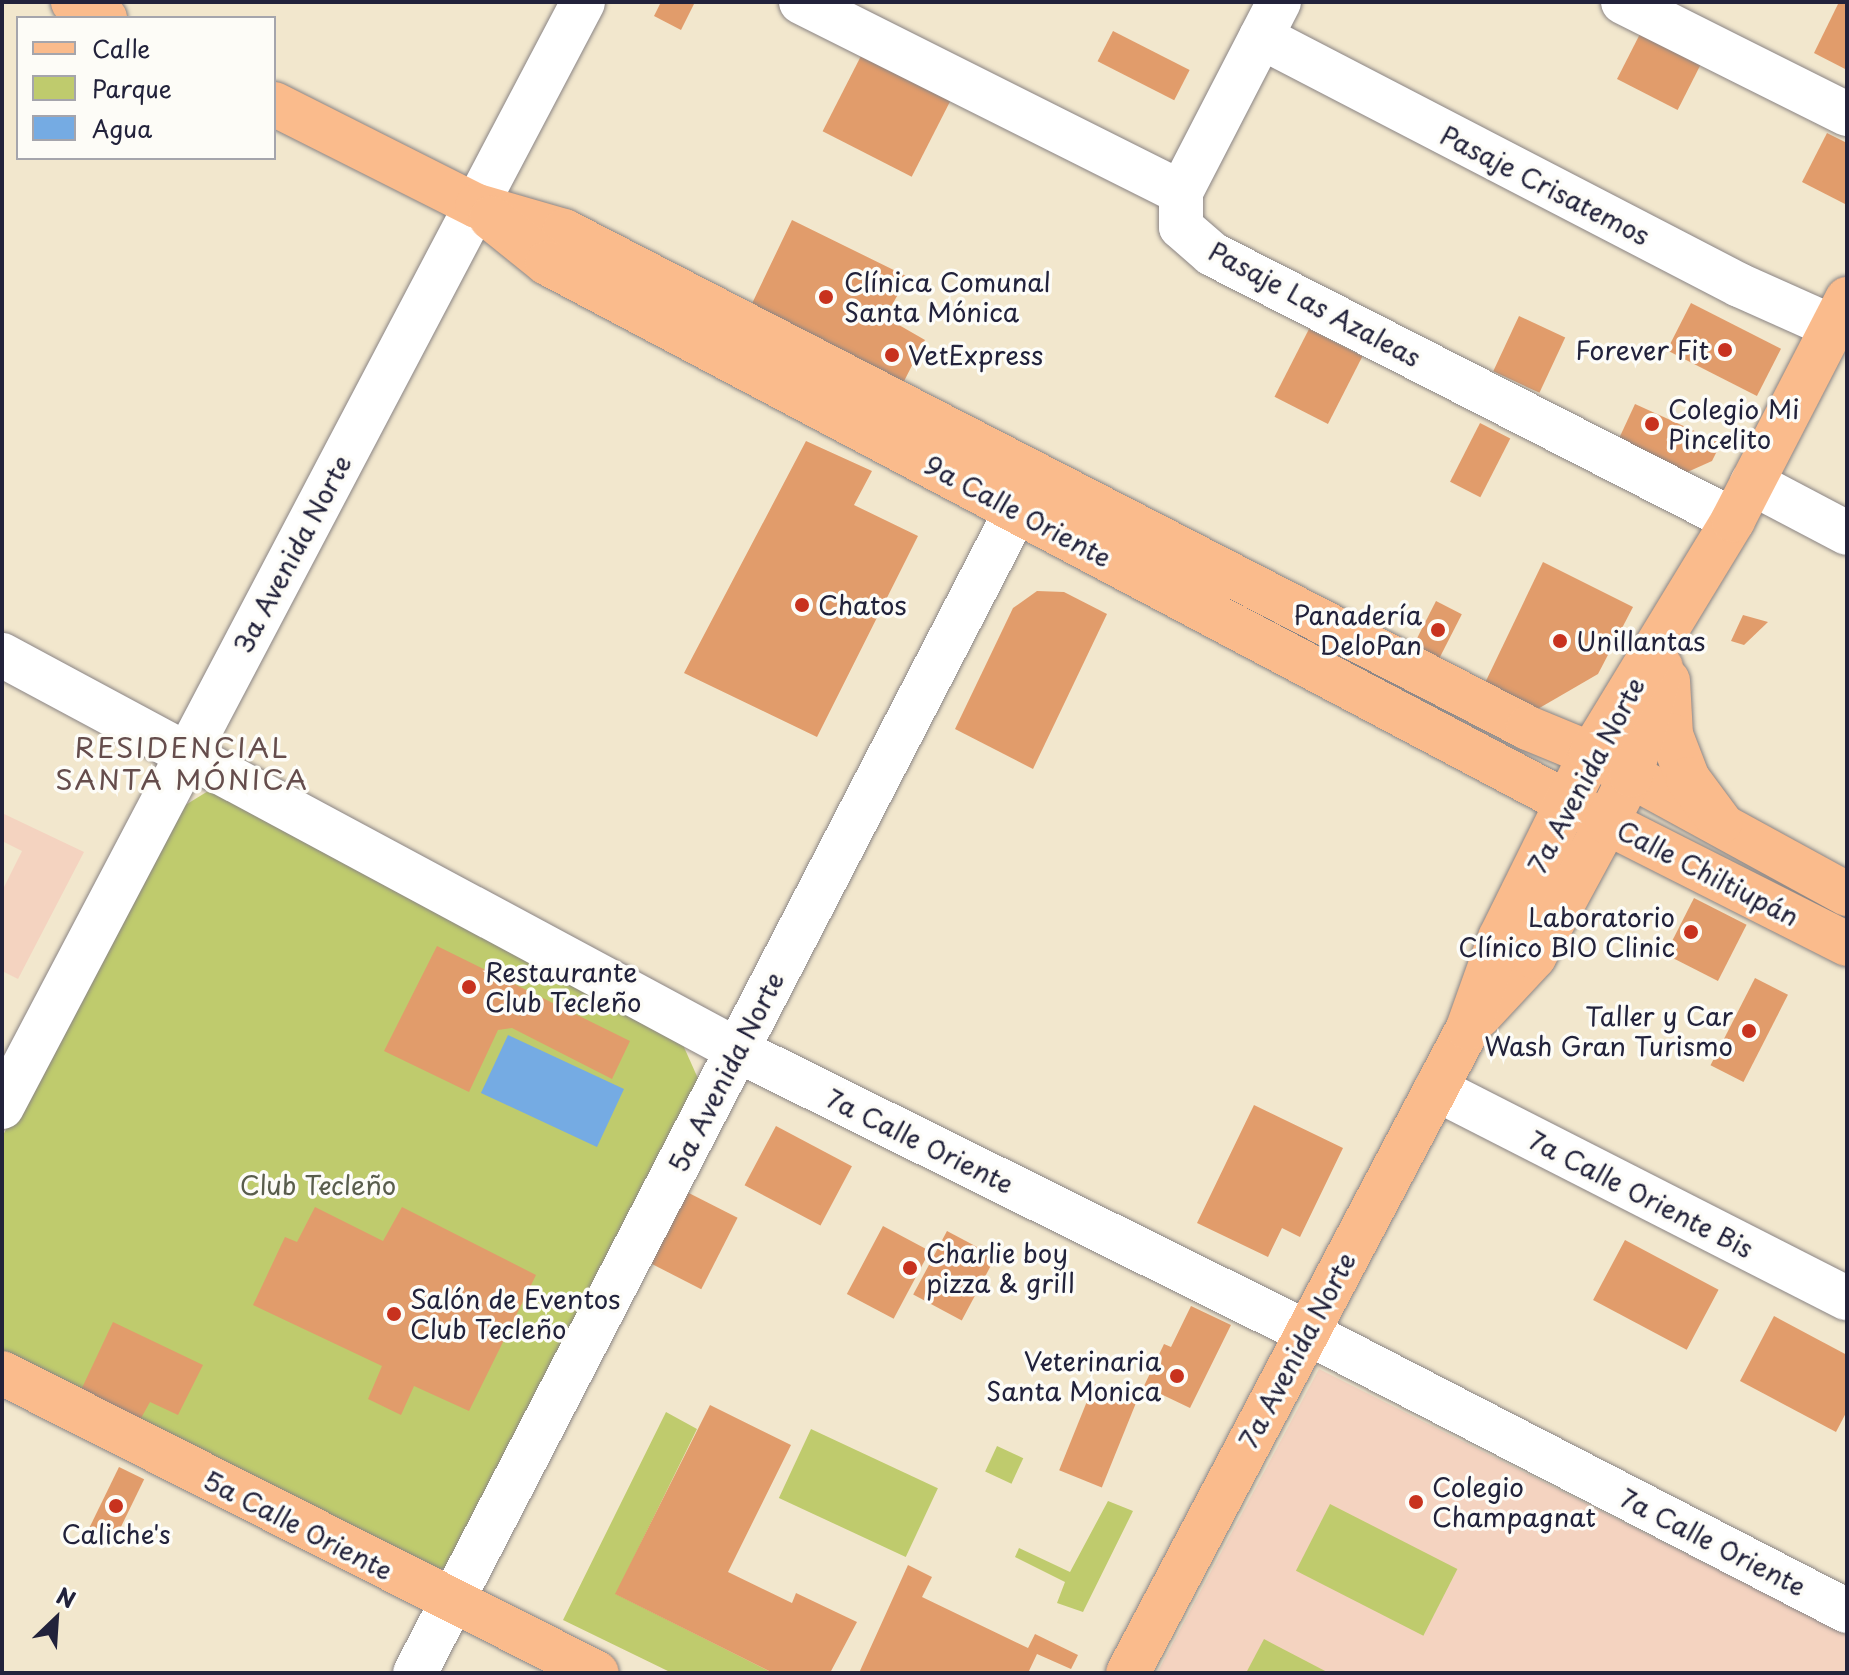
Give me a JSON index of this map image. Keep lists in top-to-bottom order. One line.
{"streets":{"main road":["9a Calle Oriente","7a Avenida Norte","Calle Chiltiupán","5a Calle Oriente"],"street":["Pasaje Crisatemos","Pasaje Las Azaleas","3a Avenida Norte","5a Avenida Norte","7a Calle Oriente","7a Calle Oriente Bis"]},"crossings":[["Pasaje Crisatemos","7a Avenida Norte"],["Pasaje Las Azaleas","7a Avenida Norte"],["9a Calle Oriente","3a Avenida Norte"],["9a Calle Oriente","7a Avenida Norte"],["9a Calle Oriente","Calle Chiltiupán"],["9a Calle Oriente","5a Avenida Norte"],["3a Avenida Norte","7a Calle Oriente"],["7a Avenida Norte","Calle Chiltiupán"],["7a Avenida Norte","7a Calle Oriente"],["7a Avenida Norte","7a Calle Oriente Bis"],["5a Avenida Norte","7a Calle Oriente"],["5a Avenida Norte","5a Calle Oriente"]],"districts":["RESIDENCIAL SANTA MÓNICA"],"parks":["Club Tecleño"],"places":["Clínica Comunal Santa Mónica","Forever Fit","VetExpress","Colegio Mi Pincelito","Chatos","Panadería DeloPan","Unillantas","Laboratorio Clínico BIO Clinic","Restaurante Club Tecleño","Taller y Car Wash Gran Turismo","Charlie boy pizza & grill","Salón de Eventos Club Tecleño","Veterinaria Santa Monica","Colegio Champagnat","Caliche's"],"legend":["Calle","Parque","Agua"],"north":"top right"}
